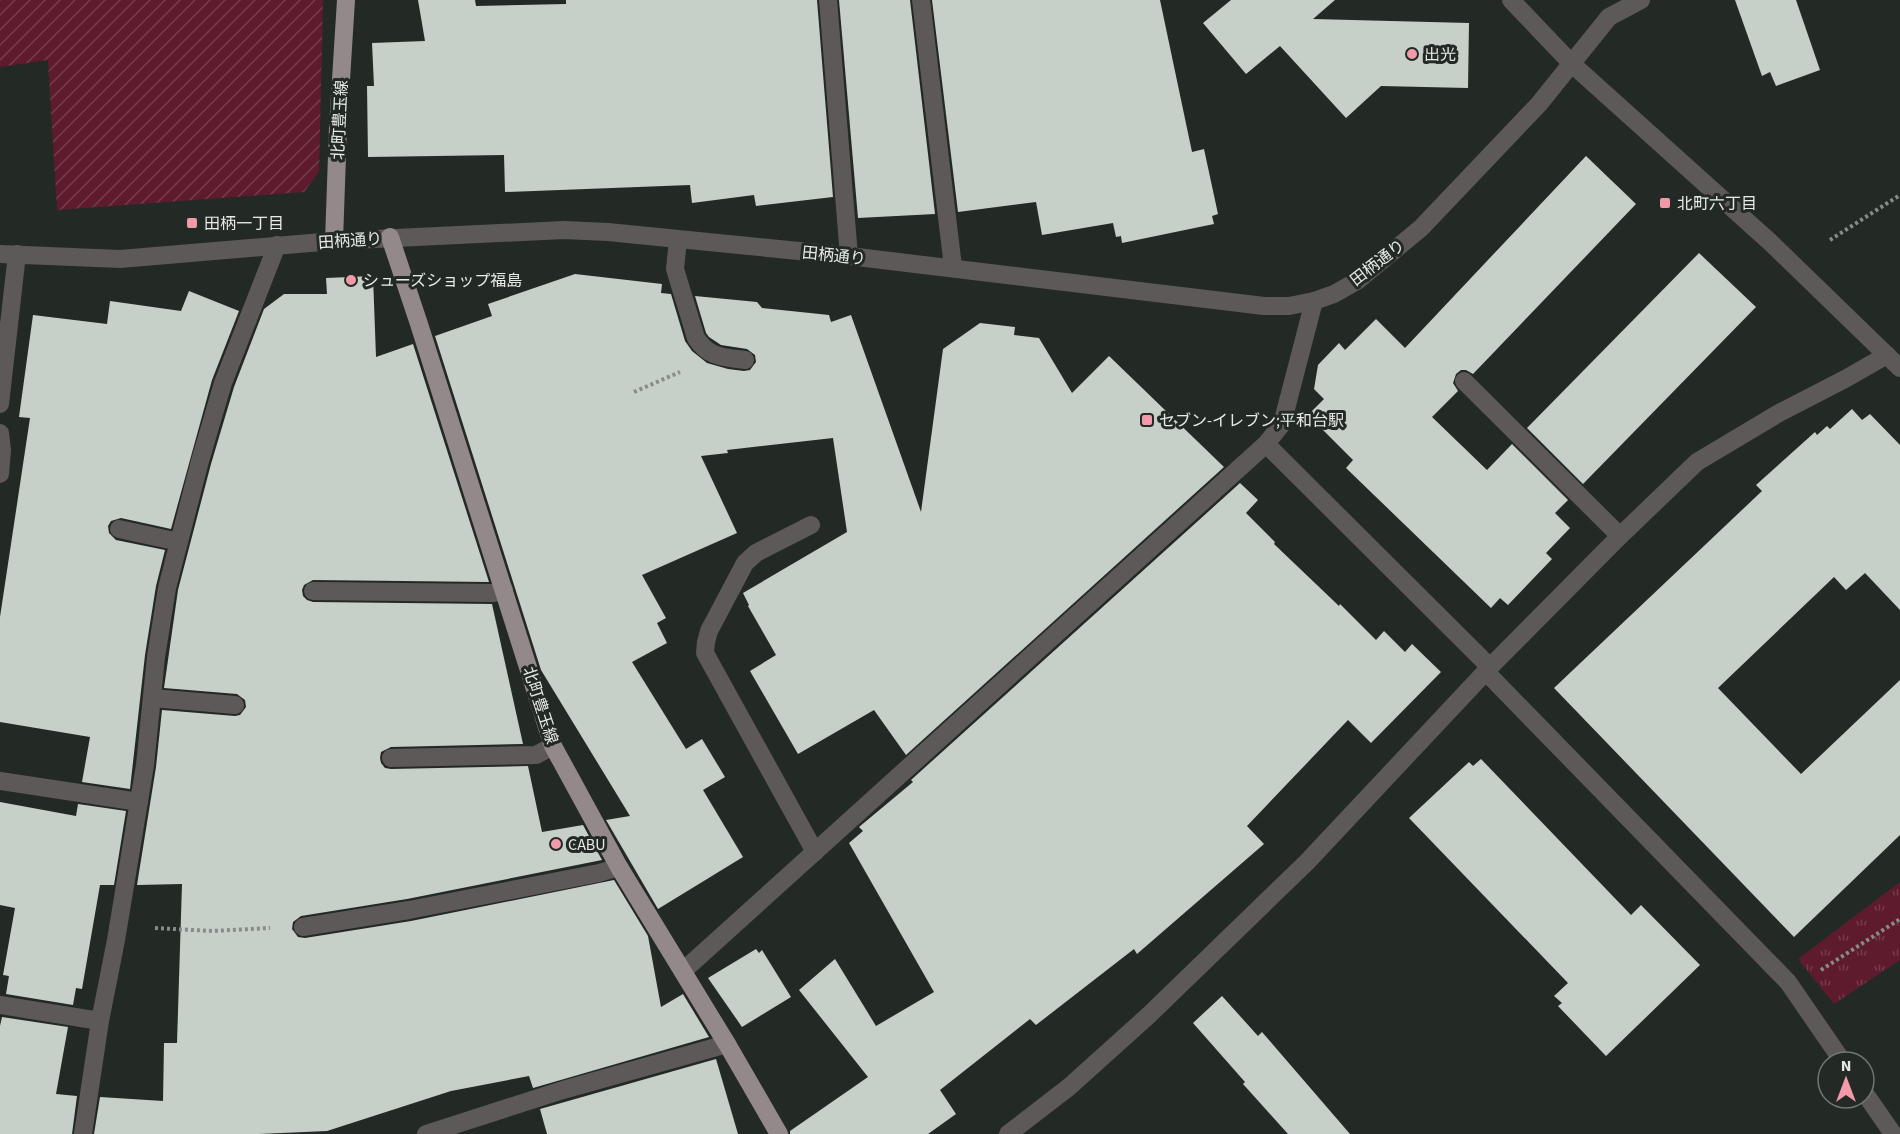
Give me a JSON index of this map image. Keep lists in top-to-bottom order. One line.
{"streets":{"main road":["北町豊玉線"],"street":["田柄通り"]},"crossings":[["北町豊玉線","田柄通り"]],"places":{"other":["出光","シューズショップ福島","CABU"],"transit":["北町六丁目","田柄一丁目","セブン-イレブン;平和台駅"]},"north":"top"}
